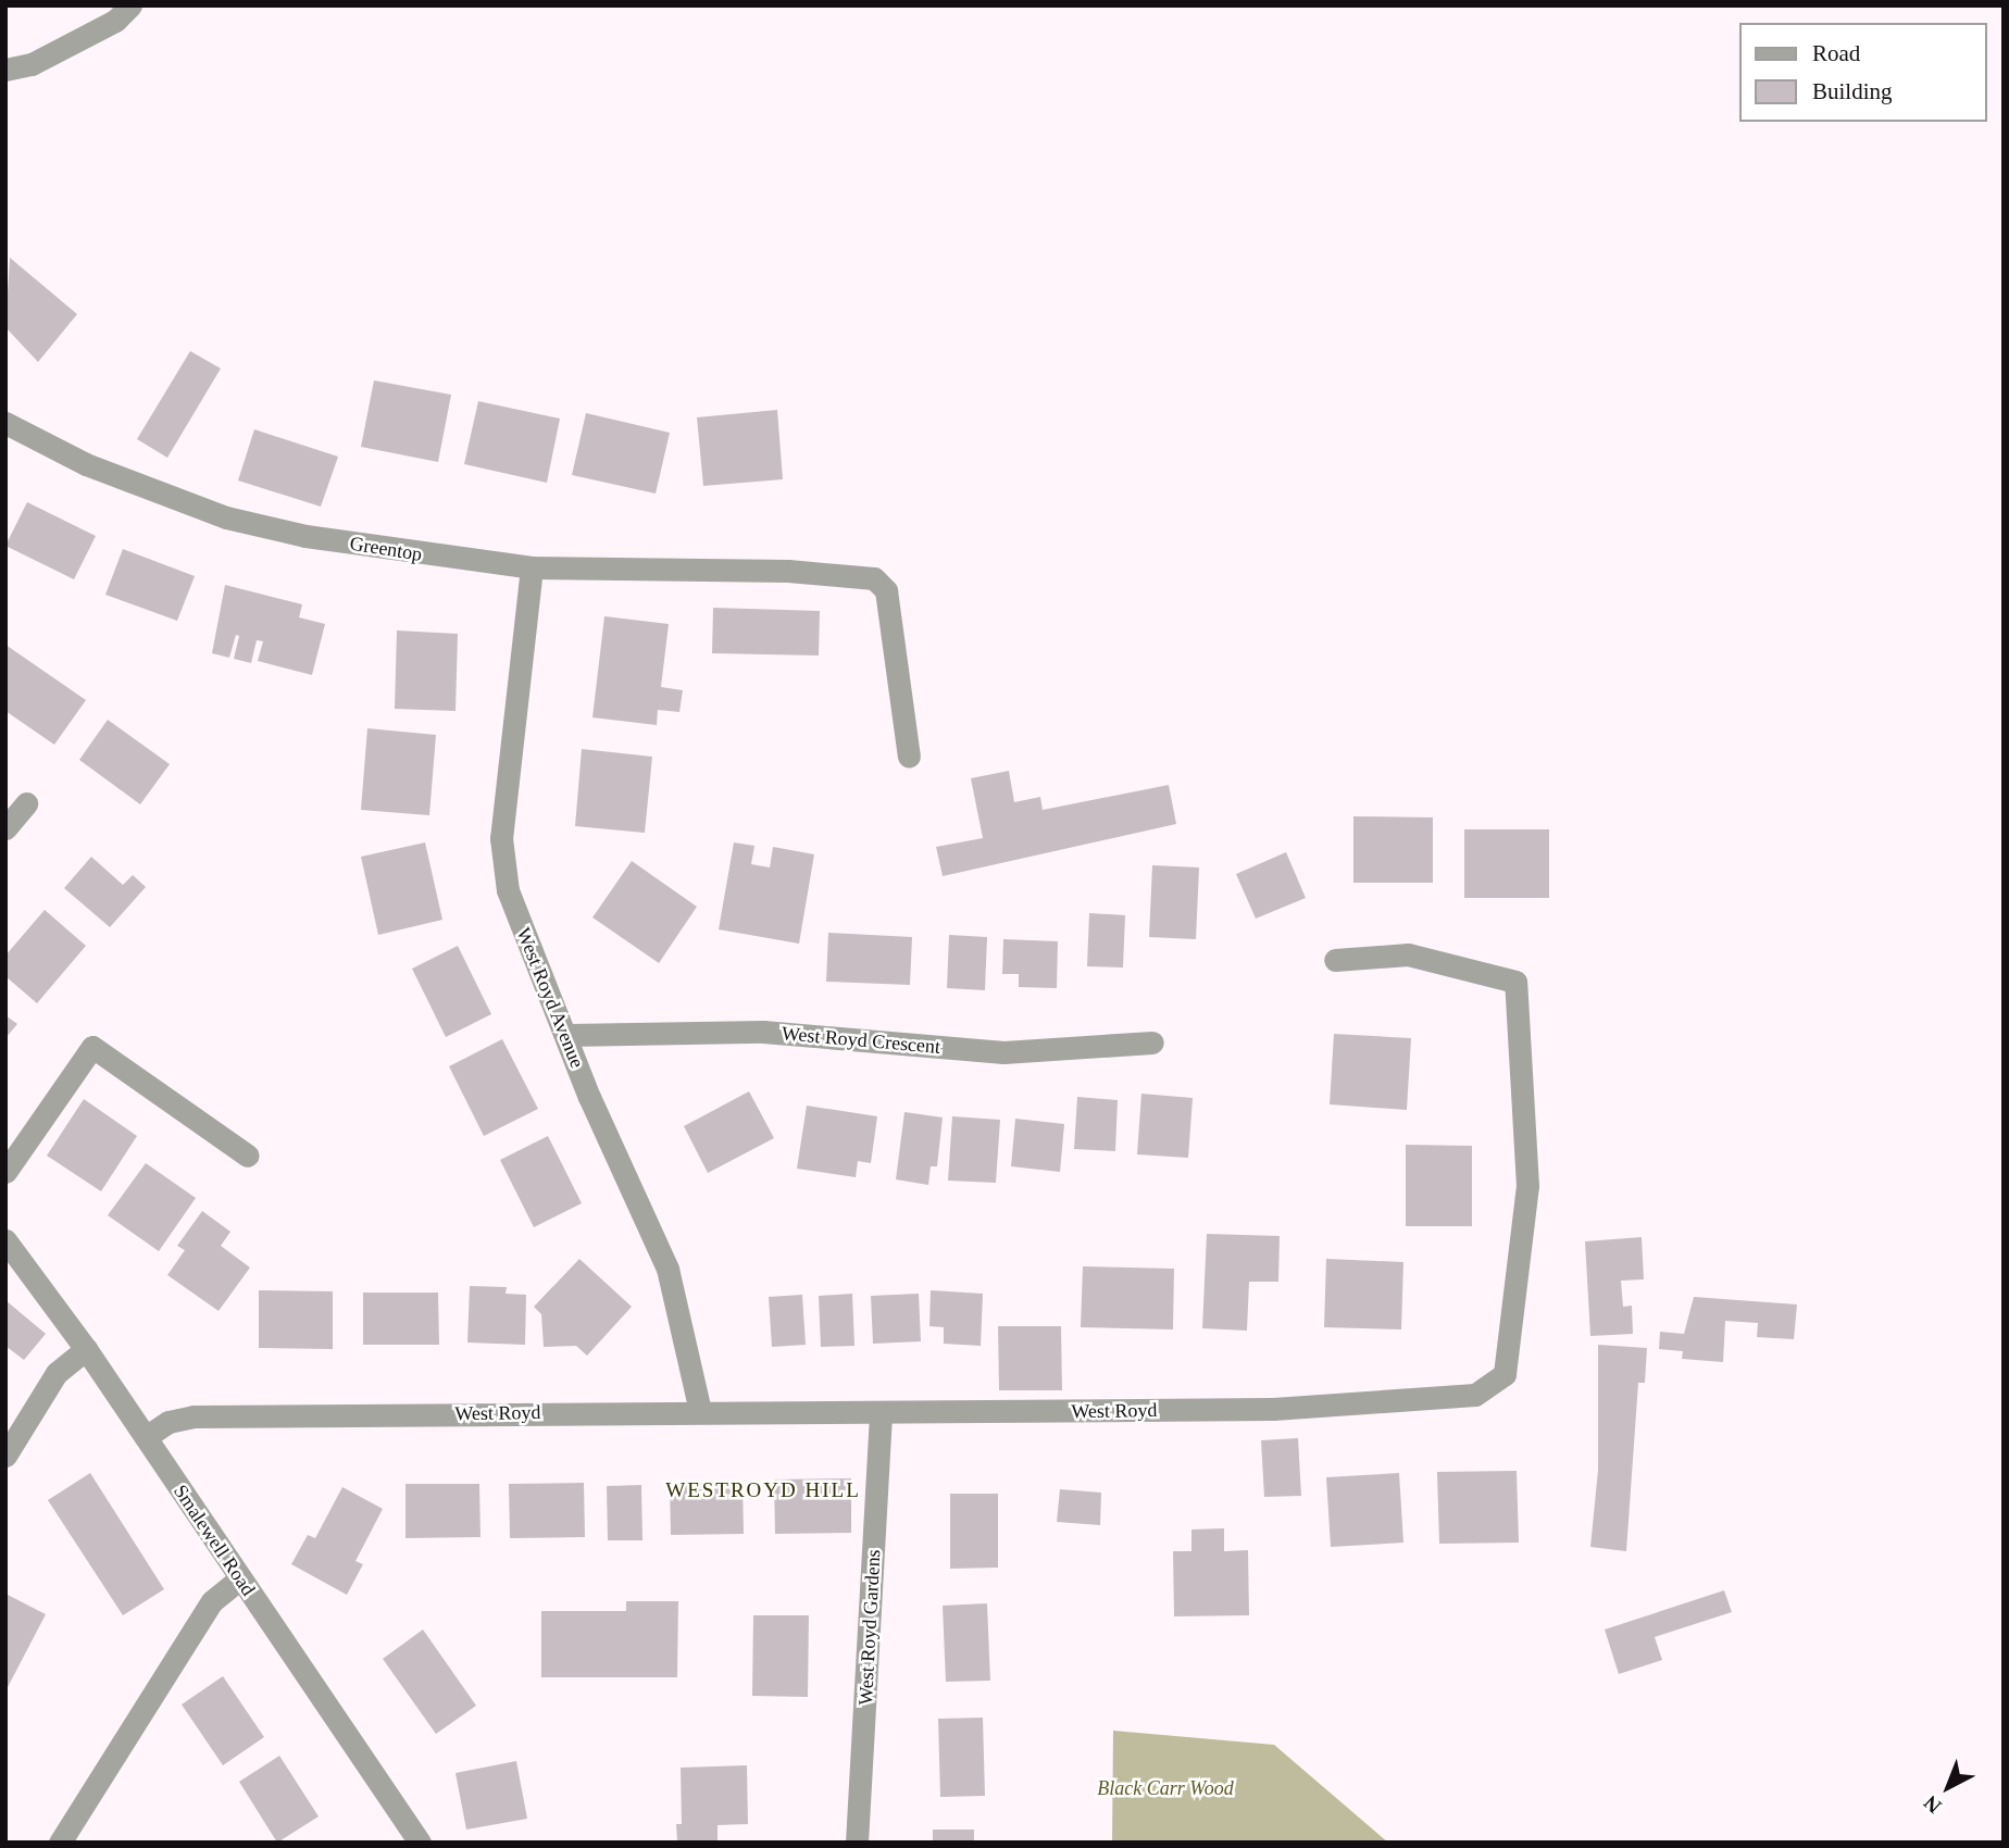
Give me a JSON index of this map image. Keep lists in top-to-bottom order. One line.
{"streets":{"street":["Greentop","West Royd Avenue","West Royd Crescent","West Royd","Smalewell Road","West Royd Gardens"]},"crossings":[["Greentop","West Royd Avenue"],["West Royd Avenue","West Royd Crescent"],["West Royd Avenue","West Royd"],["West Royd","Smalewell Road"],["West Royd","West Royd Gardens"]],"districts":["WESTROYD HILL"],"parks":["Black Carr Wood"],"legend":["Road","Building"],"north":"bottom left"}
